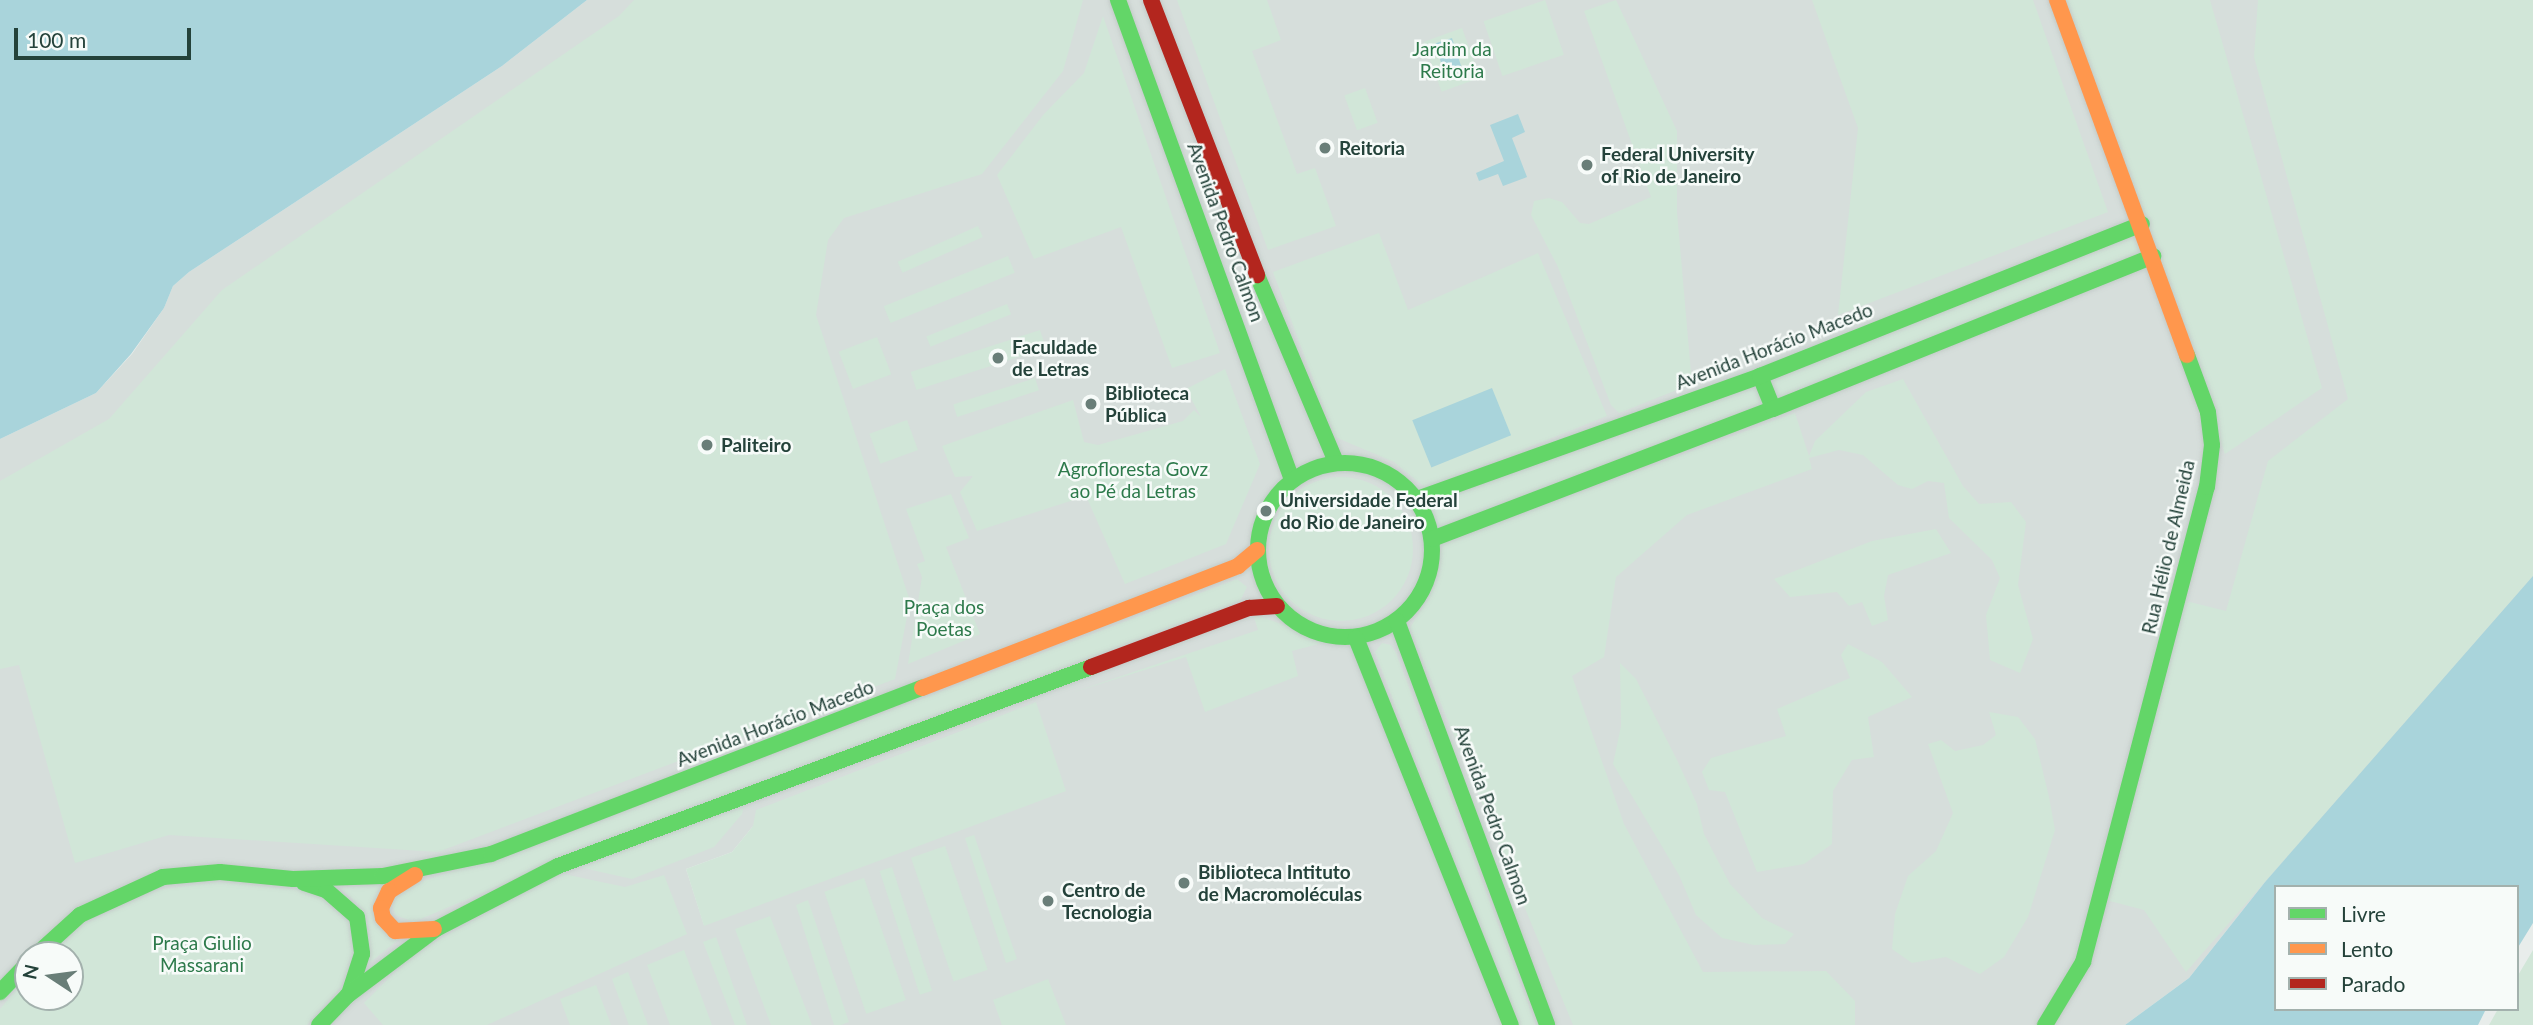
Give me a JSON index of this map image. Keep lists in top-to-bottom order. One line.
{"streets":{"street":["Avenida Pedro Calmon","Avenida Horácio Macedo","Rua Hélio de Almeida"]},"crossings":[["Avenida Pedro Calmon","Avenida Horácio Macedo"],["Avenida Horácio Macedo","Rua Hélio de Almeida"]],"parks":["Jardim da Reitoria","Agrofloresta Govz ao Pé da Letras","Praça dos Poetas","Praça Giulio Massarani"],"places":["Reitoria","Federal University of Rio de Janeiro","Faculdade de Letras","Biblioteca Pública","Paliteiro","Universidade Federal do Rio de Janeiro","Biblioteca Intituto de Macromoléculas","Centro de Tecnologia"],"legend":["Livre","Lento","Parado"],"scale_bar":"100 m","north":"left"}
